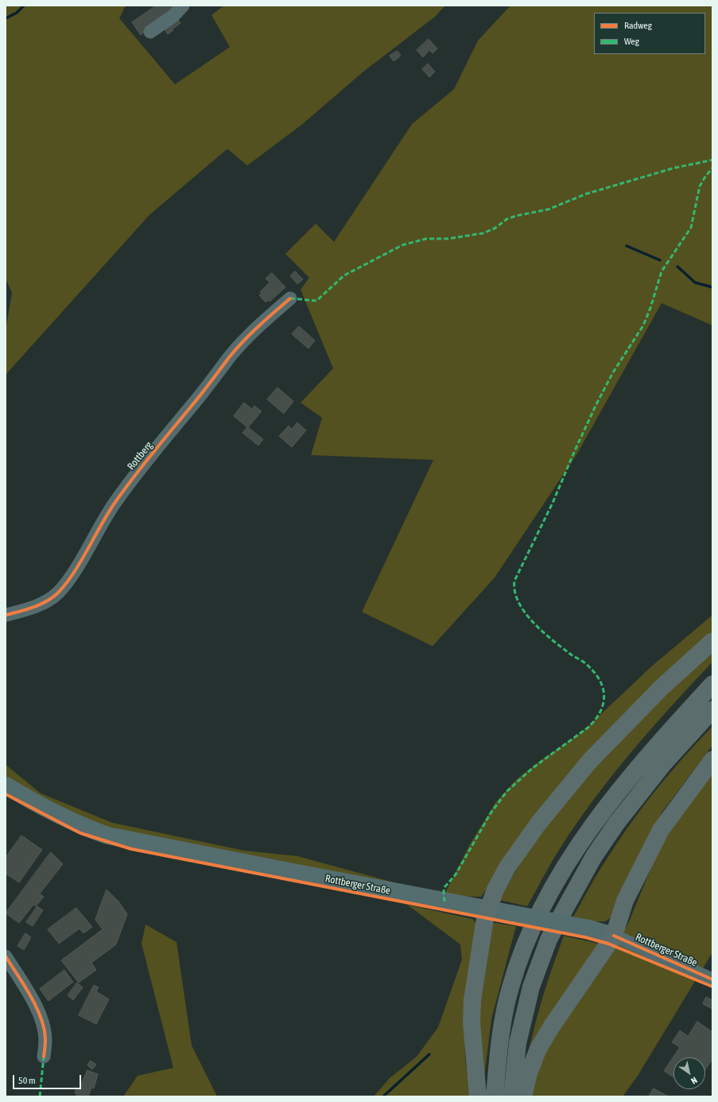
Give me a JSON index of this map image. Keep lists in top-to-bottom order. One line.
{"streets":{"main road":["Rottberger Straße"],"street":["Rottberg"]},"legend":["Radweg","Weg"],"scale_bar":"50 m","north":"bottom right"}
